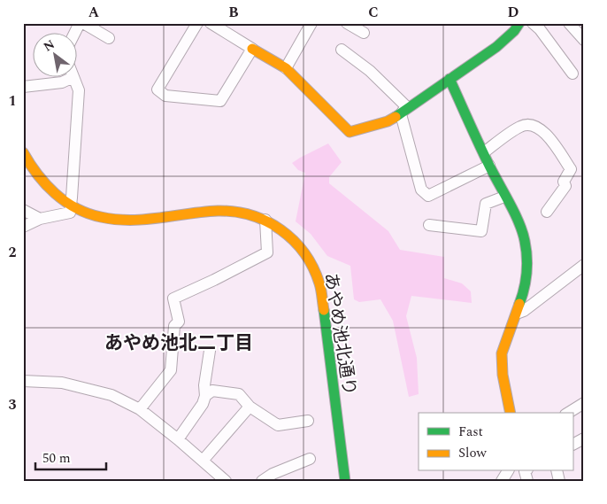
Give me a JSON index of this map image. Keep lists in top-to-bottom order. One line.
{"streets":{"street":["あやめ池北通り"]},"districts":["あやめ池北二丁目"],"legend":["Fast","Slow"],"scale_bar":"50 m","north":"top left","grid":{"columns":["A","B","C","D"],"rows":["1","2","3"]}}
